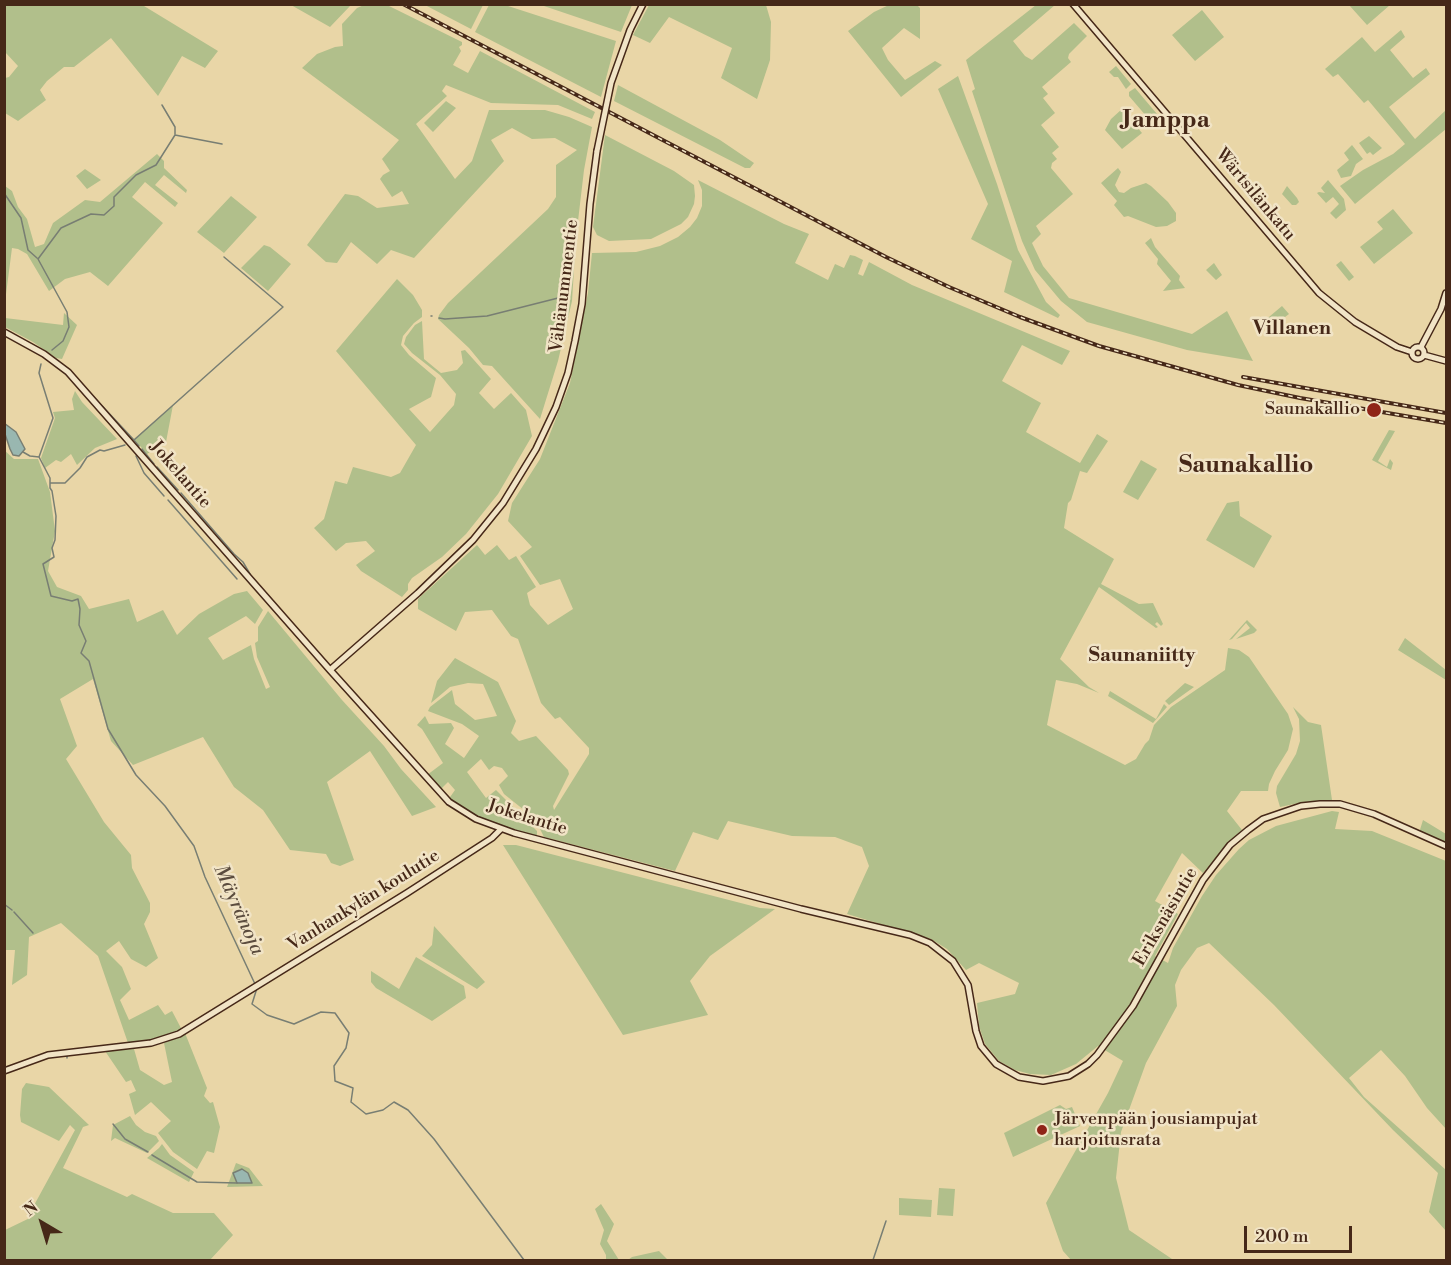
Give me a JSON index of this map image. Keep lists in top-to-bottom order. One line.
{"streets":{"street":["Wärtsilänkatu","Vähänummentie","Jokelantie","Vanhankylän koulutie","Eriksnäsintie"]},"crossings":[["Vähänummentie","Jokelantie"],["Jokelantie","Vanhankylän koulutie"],["Jokelantie","Eriksnäsintie"]],"districts":["Jamppa","Villanen","Saunakallio","Saunaniitty"],"water":["Mäyränoja"],"places":["Saunakallio","Järvenpään jousiampujat harjoitusrata"],"scale_bar":"200 m","north":"top left"}
